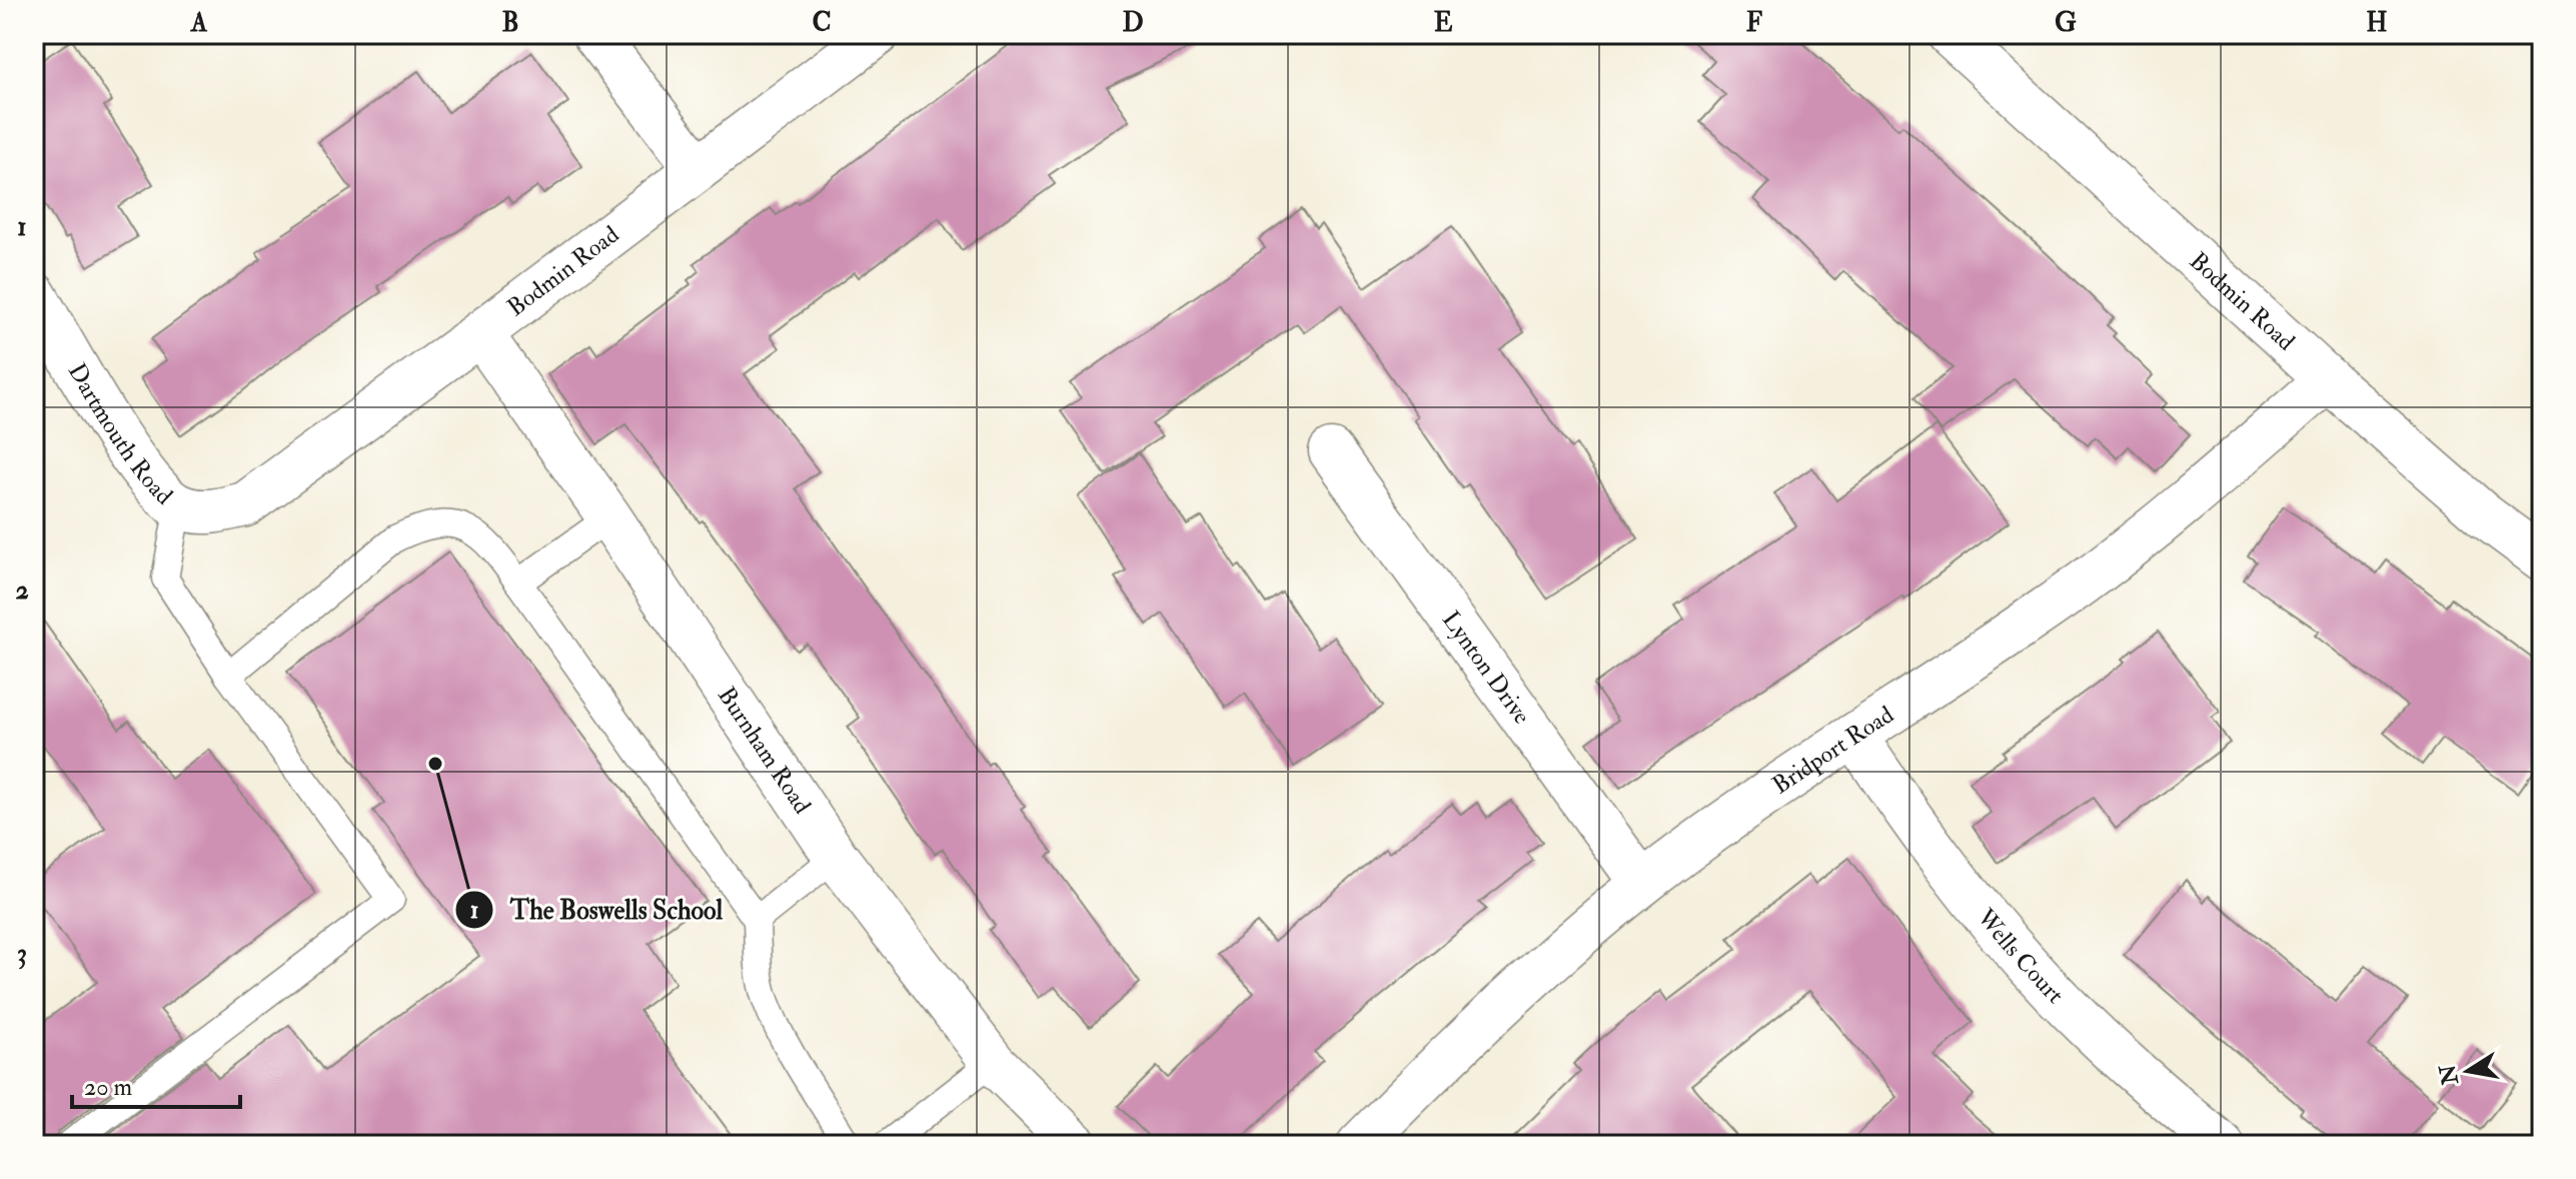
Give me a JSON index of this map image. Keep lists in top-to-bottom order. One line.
{"streets":{"street":["Bodmin Road","Dartmouth Road","Lynton Drive","Burnham Road","Bridport Road","Wells Court"]},"crossings":[["Bodmin Road","Dartmouth Road"],["Bodmin Road","Burnham Road"],["Bodmin Road","Bridport Road"],["Lynton Drive","Bridport Road"],["Bridport Road","Wells Court"]],"places":["The Boswells School"],"scale_bar":"20 m","north":"left","grid":{"columns":["A","B","C","D","E","F","G","H"],"rows":["1","2","3"]}}
